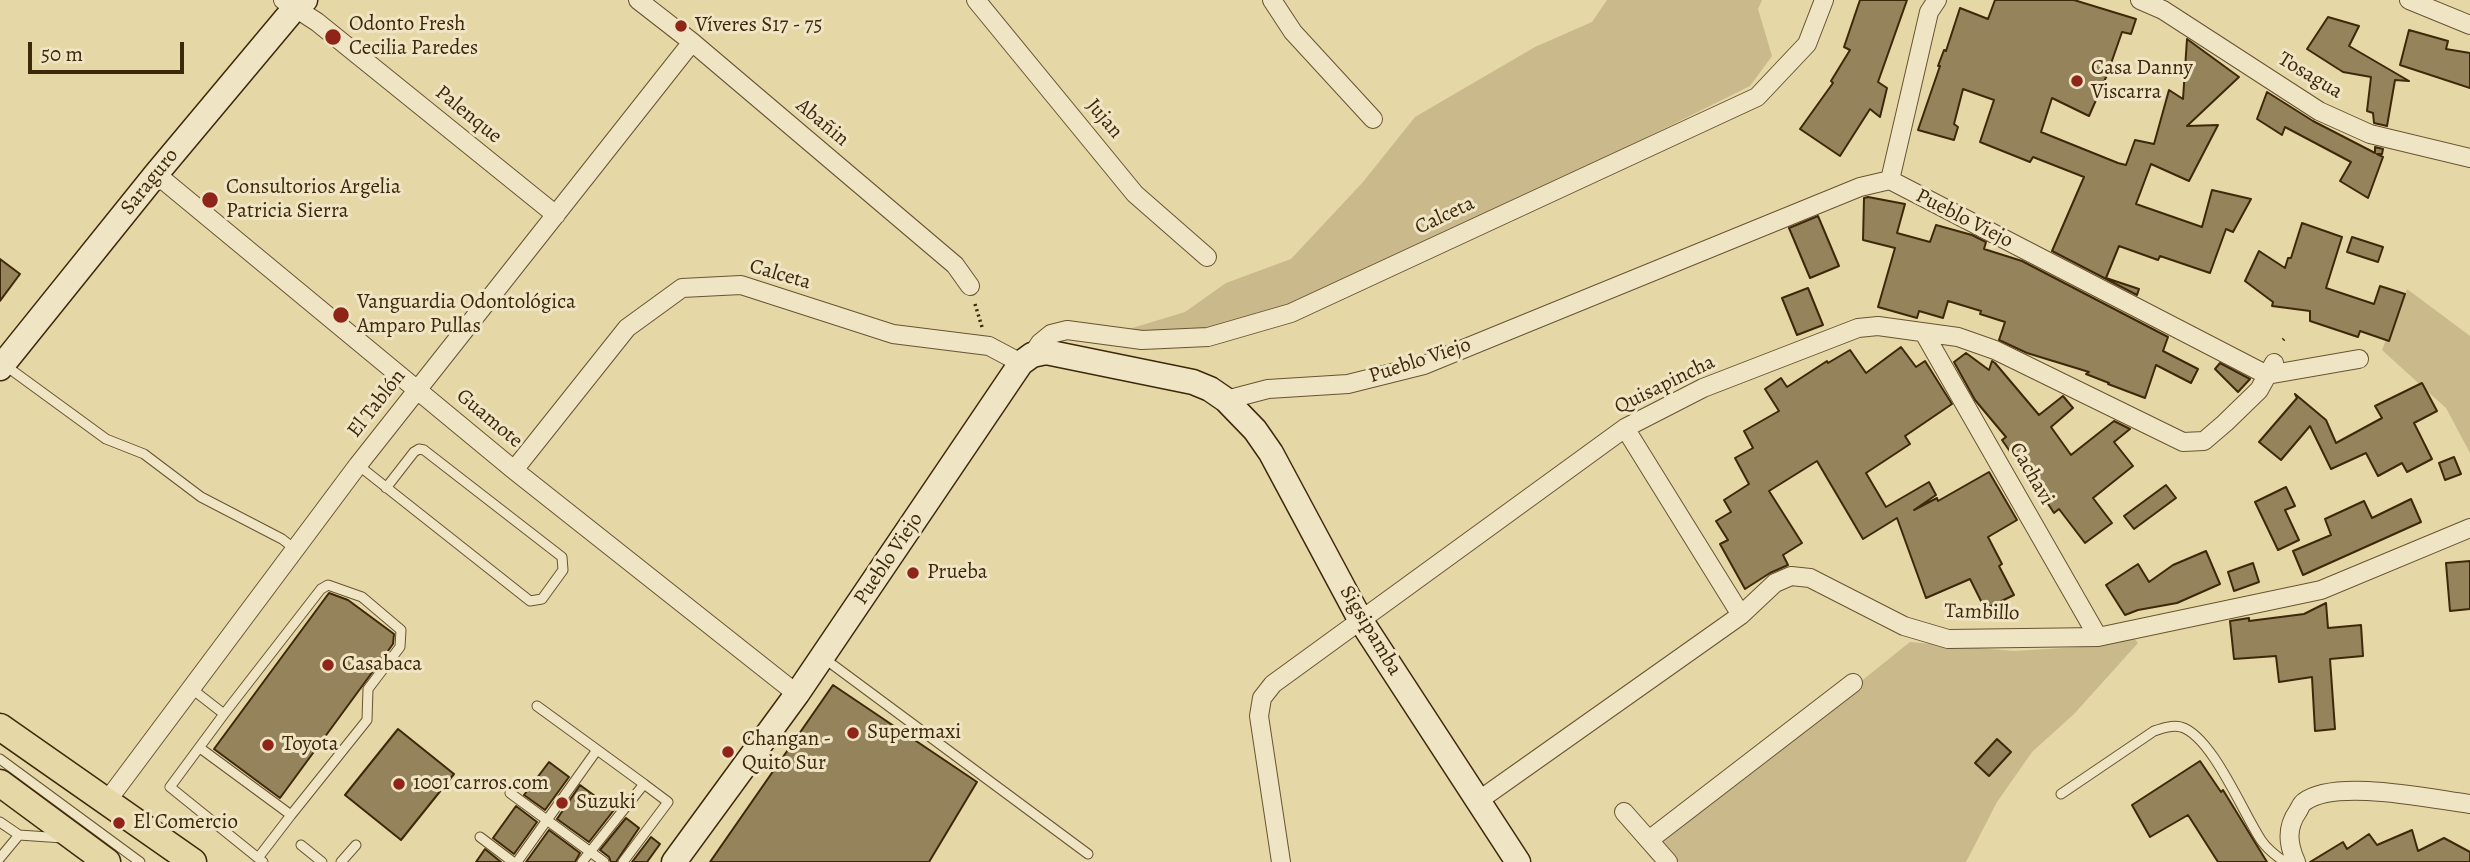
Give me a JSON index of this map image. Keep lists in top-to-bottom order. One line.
{"streets":{"street":["Tosagua","Palenque","Jujan","Abañin","Saraguro","Calceta","Pueblo Viejo","Quisapincha","El Tablón","Guamote","Cachavi","Tambillo","Sigsipamba"]},"crossings":[["Palenque","Saraguro"],["Palenque","El Tablón"],["Abañin","El Tablón"],["Saraguro","Guamote"],["Calceta","Pueblo Viejo"],["Calceta","Guamote"],["Pueblo Viejo","Quisapincha"],["Pueblo Viejo","Guamote"],["Pueblo Viejo","Sigsipamba"],["Quisapincha","Cachavi"],["Quisapincha","Sigsipamba"],["El Tablón","Guamote"],["Cachavi","Tambillo"],["Tambillo","Sigsipamba"]],"places":["Víveres S17 - 75","Odonto Fresh Cecilia Paredes","Casa Danny Viscarra","Consultorios Argelia Patricia Sierra","Vanguardia Odontológica Amparo Pullas","Prueba","Casabaca","Supermaxi","Toyota","Changan - Quito Sur","1001 carros.com","Suzuki","El Comercio"],"scale_bar":"50 m"}
